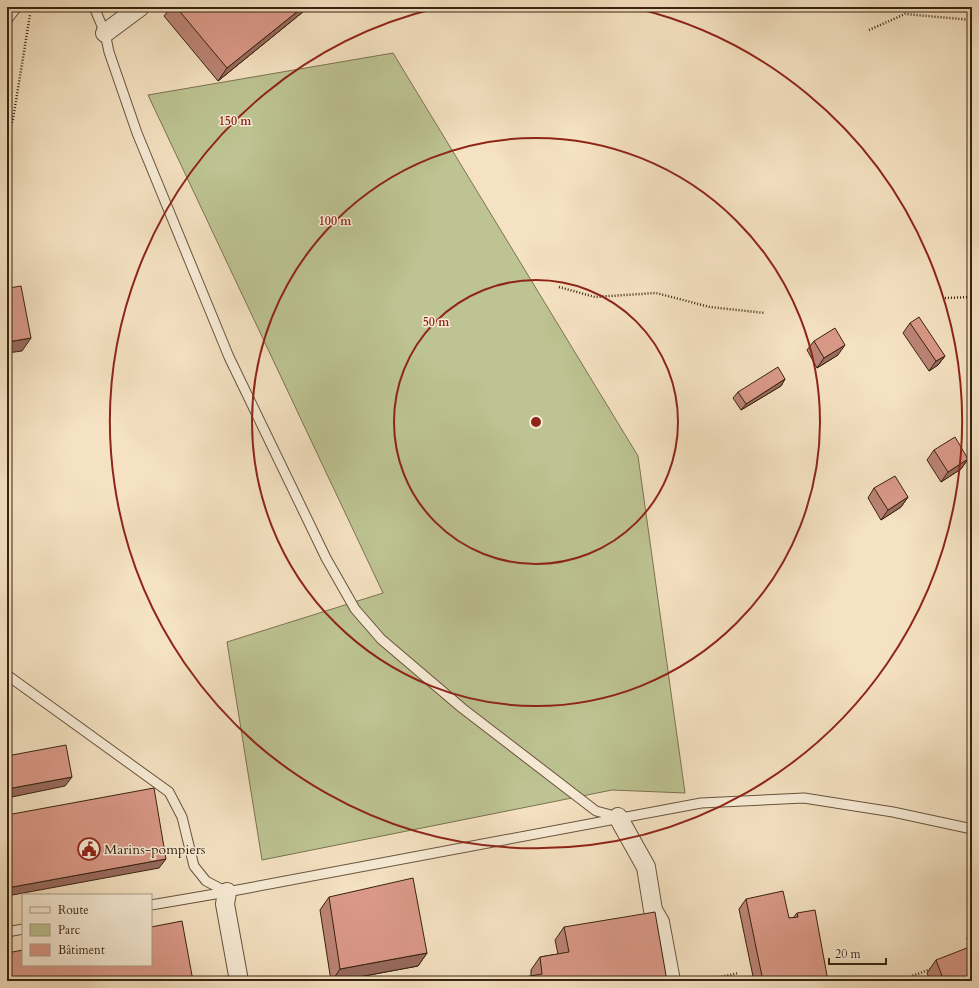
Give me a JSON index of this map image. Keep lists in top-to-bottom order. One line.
{"places":{"public building":["Marins-pompiers"]},"legend":["Route","Parc","Bâtiment"],"scale_bar":"20 m","rings":["150 m","100 m","50 m"]}
